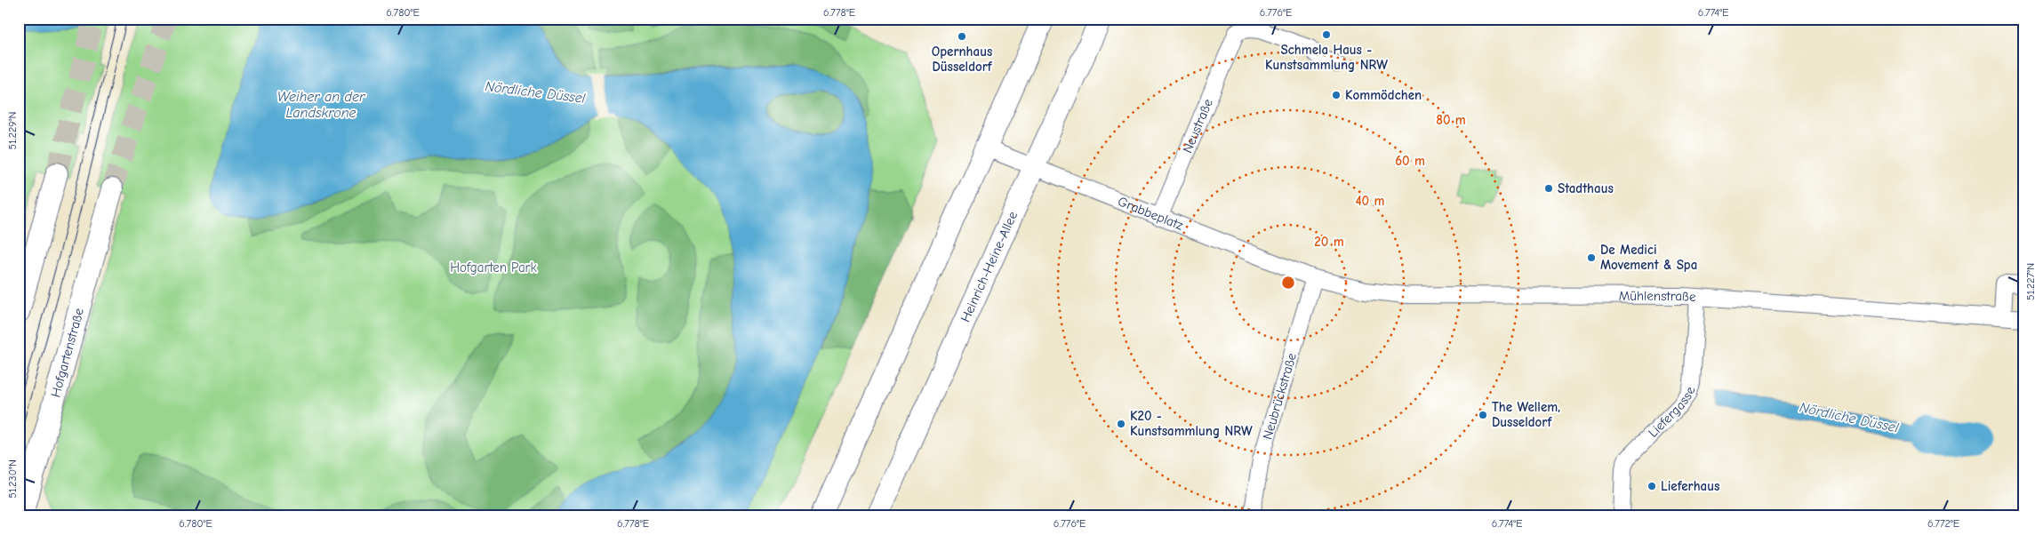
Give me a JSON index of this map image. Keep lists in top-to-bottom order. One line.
{"streets":{"main road":["Heinrich-Heine-Allee","Hofgartenstraße"],"street":["Neustraße","Grabbeplatz","Mühlenstraße","Neubrückstraße","Liefergasse"]},"crossings":[["Neustraße","Grabbeplatz"],["Grabbeplatz","Heinrich-Heine-Allee"],["Grabbeplatz","Mühlenstraße"],["Grabbeplatz","Neubrückstraße"],["Mühlenstraße","Neubrückstraße"],["Mühlenstraße","Liefergasse"]],"water":["Nördliche Düssel","Weiher an der Landskrone"],"parks":["Hofgarten Park"],"places":["Schmela Haus - Kunstsammlung NRW","Opernhaus Düsseldorf","Kommödchen","Stadthaus","De Medici Movement & Spa","The Wellem, Dusseldorf","K20 - Kunstsammlung NRW","Lieferhaus"],"coordinates":["6.780°E","6.778°E","6.776°E","6.774°E","51.229°N","51.227°N","51.230°N","6.772°E"],"rings":["80 m","60 m","40 m","20 m"]}
